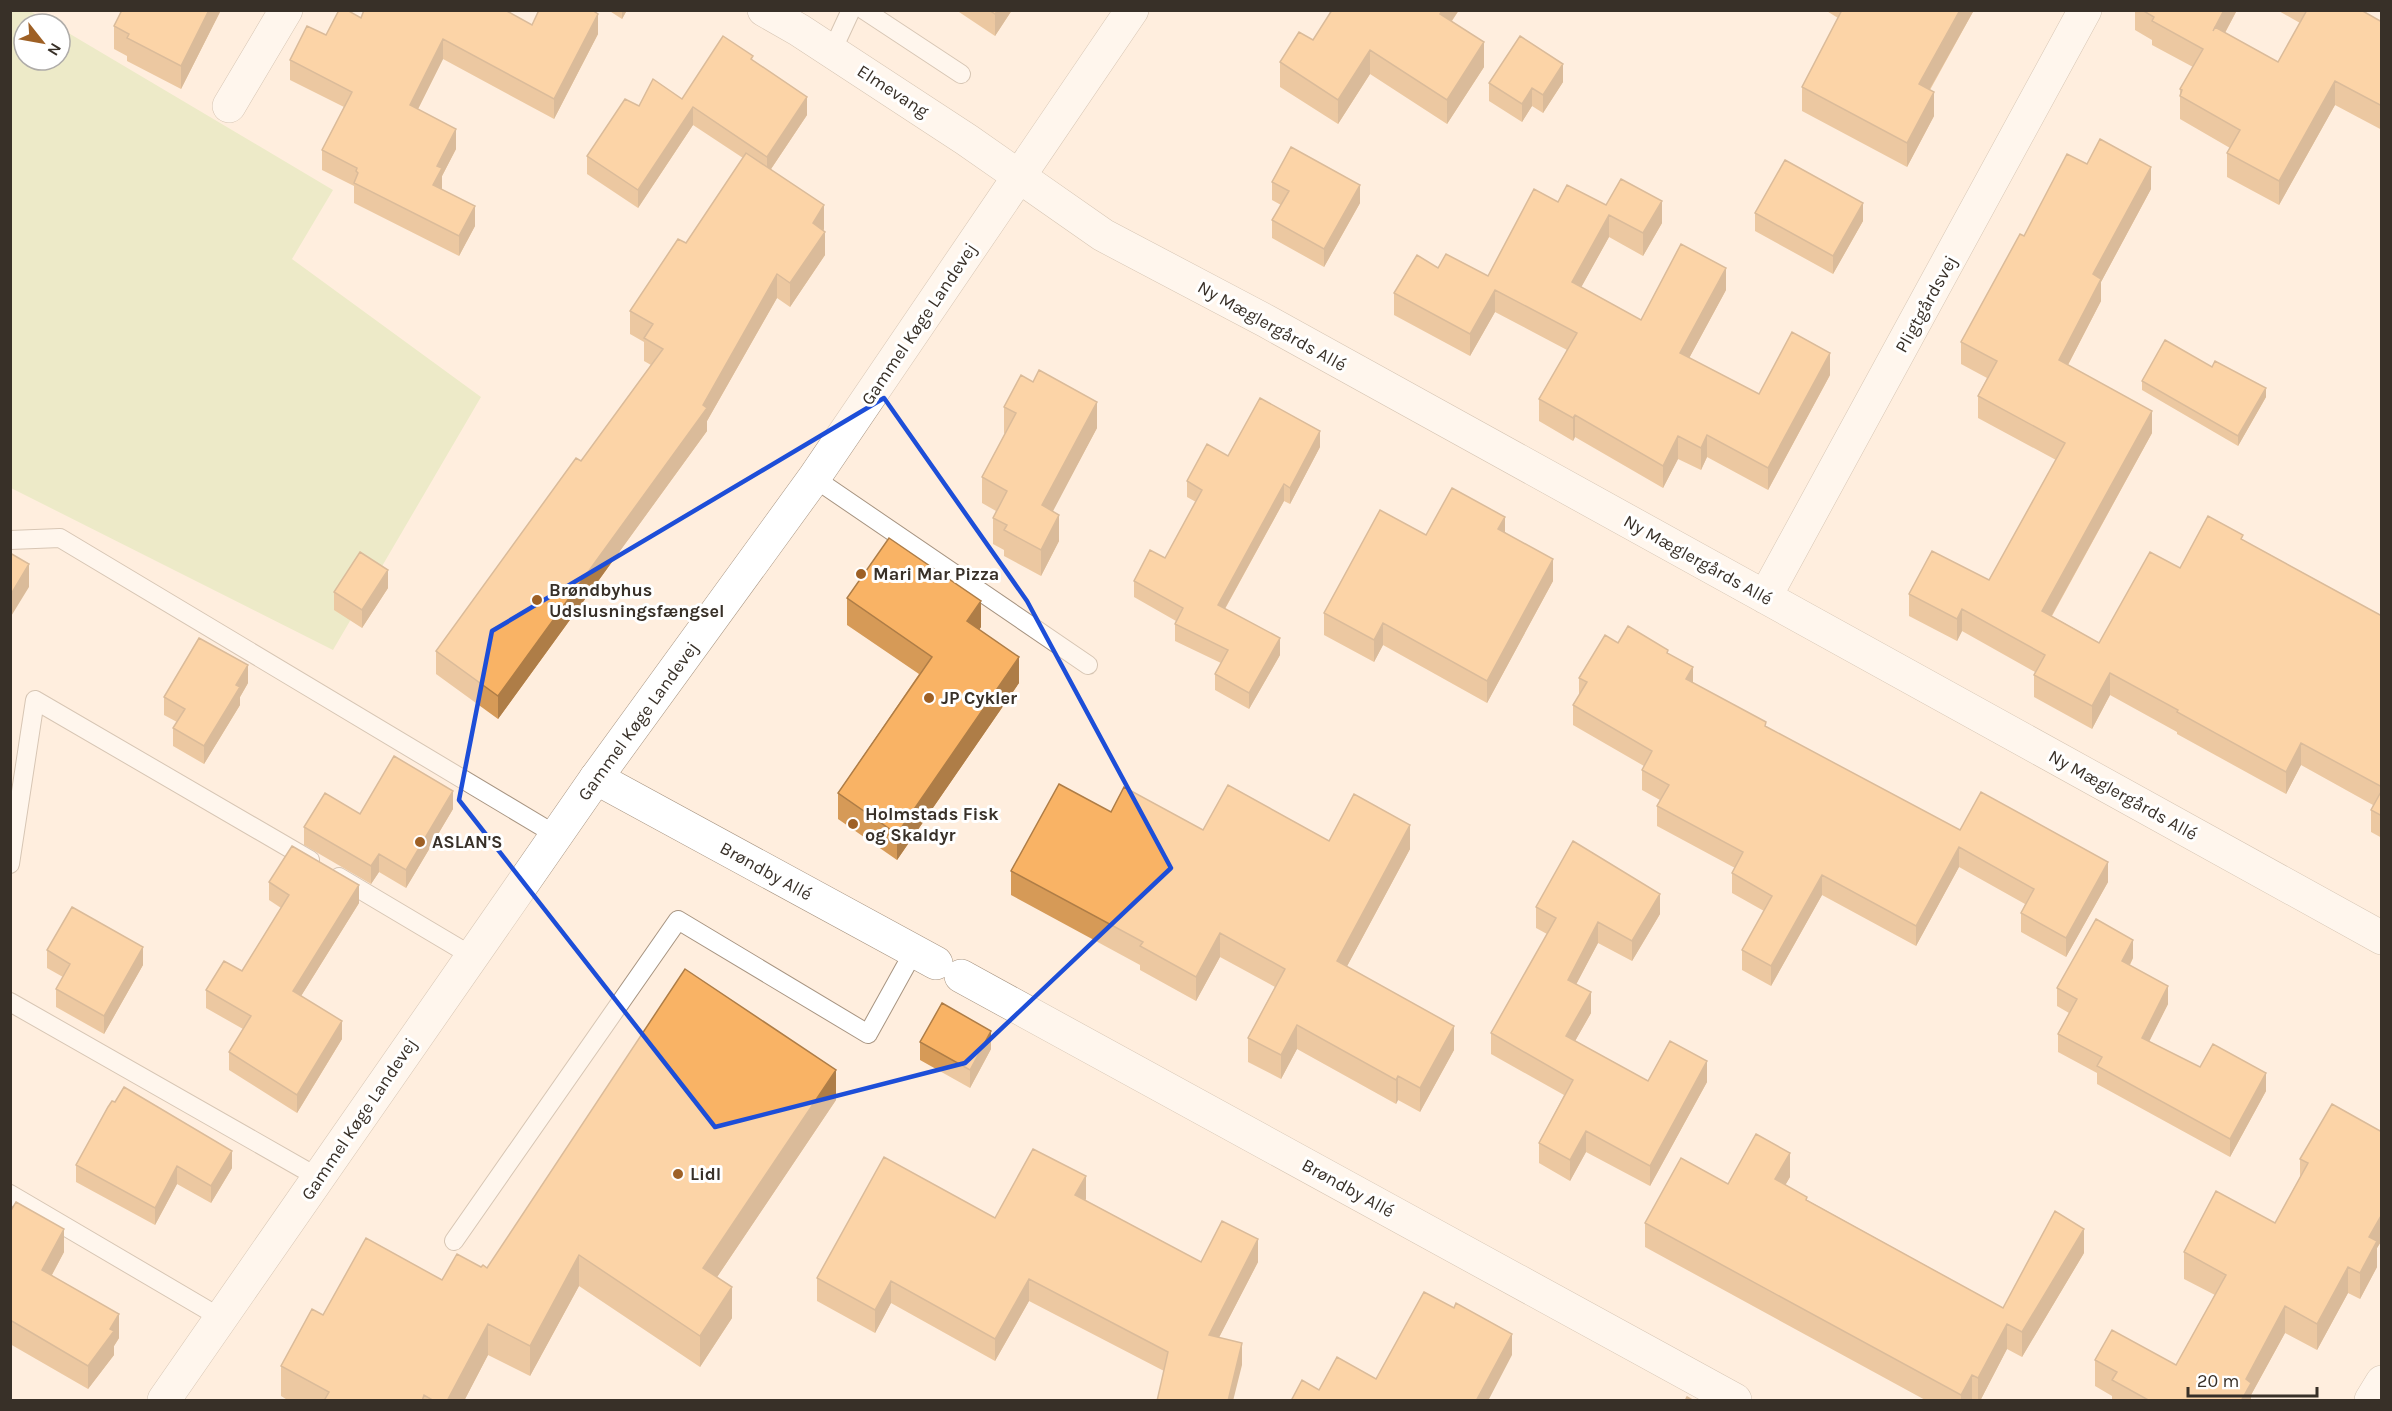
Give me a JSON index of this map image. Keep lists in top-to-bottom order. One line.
{"streets":{"street":["Elmevang","Pligtgårdsvej","Gammel Køge Landevej","Ny Mæglergårds Allé","Brøndby Allé"]},"crossings":[["Elmevang","Gammel Køge Landevej"],["Elmevang","Ny Mæglergårds Allé"],["Pligtgårdsvej","Ny Mæglergårds Allé"],["Gammel Køge Landevej","Ny Mæglergårds Allé"],["Gammel Køge Landevej","Brøndby Allé"]],"places":["Mari Mar Pizza","Brøndbyhus Udslusningsfængsel","JP Cykler","Holmstads Fisk og Skaldyr","ASLAN'S","Lidl"],"scale_bar":"20 m","north":"bottom right"}
